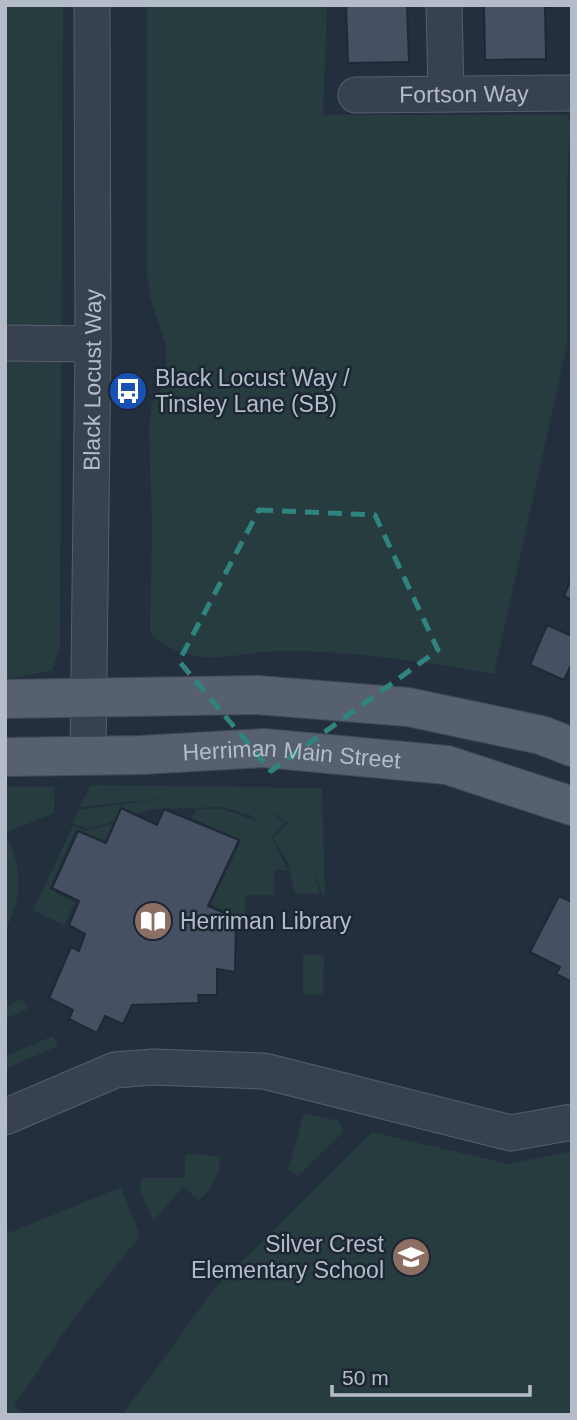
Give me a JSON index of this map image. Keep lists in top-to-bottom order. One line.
{"streets":{"main road":["Herriman Main Street"],"street":["Fortson Way","Black Locust Way"]},"crossings":[["Black Locust Way","Herriman Main Street"]],"places":{"bus stop":["Black Locust Way / Tinsley Lane (SB)"],"library":["Herriman Library"],"school or university":["Silver Crest Elementary School"]},"scale_bar":"50 m"}
